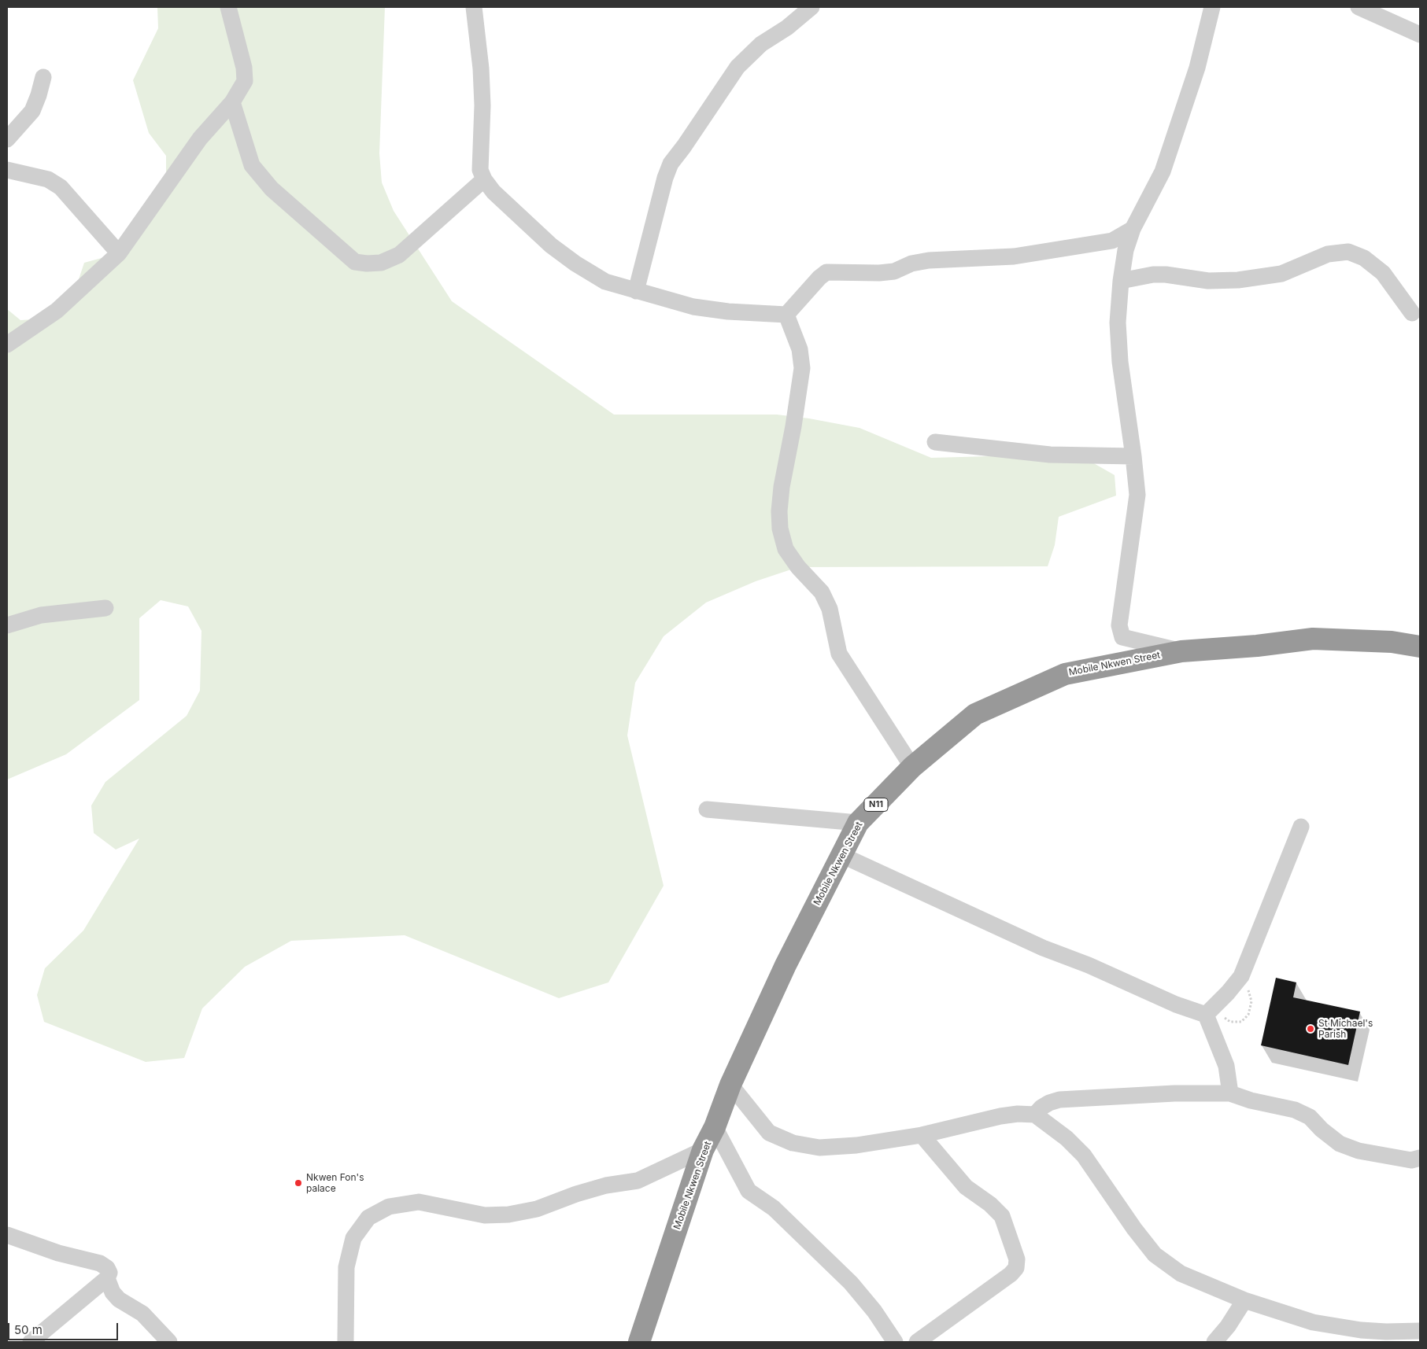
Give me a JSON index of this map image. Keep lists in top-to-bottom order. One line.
{"streets":{"highway":["Mobile Nkwen Street","N11"]},"places":["St Michael's Parish","Nkwen Fon's palace"],"scale_bar":"50 m"}
